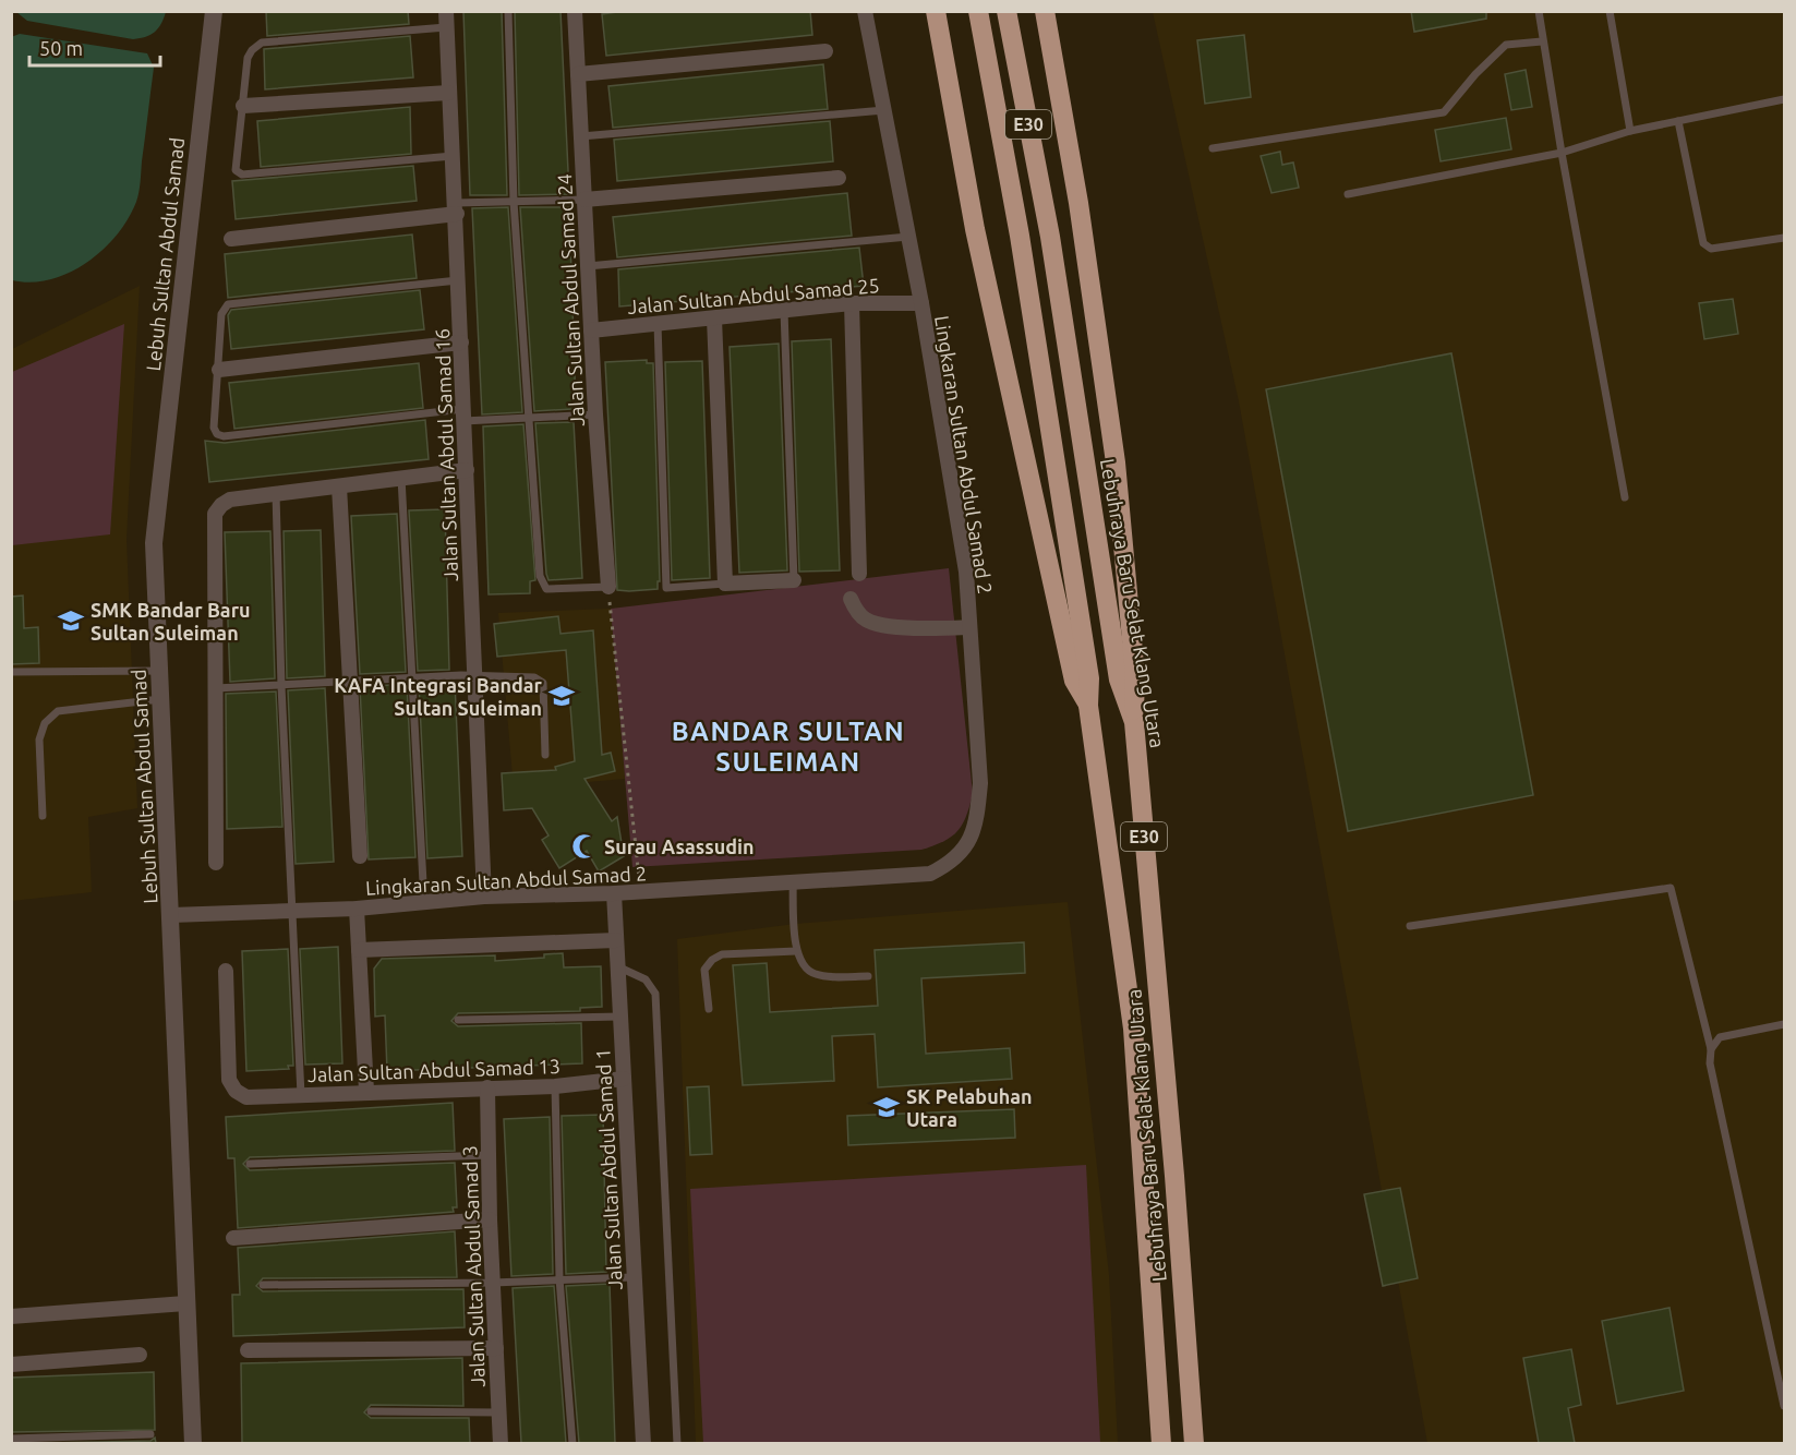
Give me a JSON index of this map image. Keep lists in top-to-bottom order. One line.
{"streets":{"highway":["E30","Lebuhraya Baru Selat Klang Utara"],"street":["Lebuh Sultan Abdul Samad","Jalan Sultan Abdul Samad 25","Jalan Sultan Abdul Samad 24","Jalan Sultan Abdul Samad 16","Lingkaran Sultan Abdul Samad 2","Jalan Sultan Abdul Samad 13","Jalan Sultan Abdul Samad 1","Jalan Sultan Abdul Samad 3"]},"crossings":[["Lebuh Sultan Abdul Samad","Lingkaran Sultan Abdul Samad 2"],["Jalan Sultan Abdul Samad 25","Jalan Sultan Abdul Samad 24"],["Jalan Sultan Abdul Samad 25","Lingkaran Sultan Abdul Samad 2"],["Jalan Sultan Abdul Samad 16","Lingkaran Sultan Abdul Samad 2"],["Lingkaran Sultan Abdul Samad 2","Jalan Sultan Abdul Samad 1"],["Jalan Sultan Abdul Samad 13","Jalan Sultan Abdul Samad 1"],["Jalan Sultan Abdul Samad 13","Jalan Sultan Abdul Samad 3"]],"districts":["BANDAR SULTAN SULEIMAN"],"places":{"school or university":["SMK Bandar Baru Sultan Suleiman","KAFA Integrasi Bandar Sultan Suleiman","SK Pelabuhan Utara"],"mosque":["Surau Asassudin"]},"scale_bar":"50 m"}
